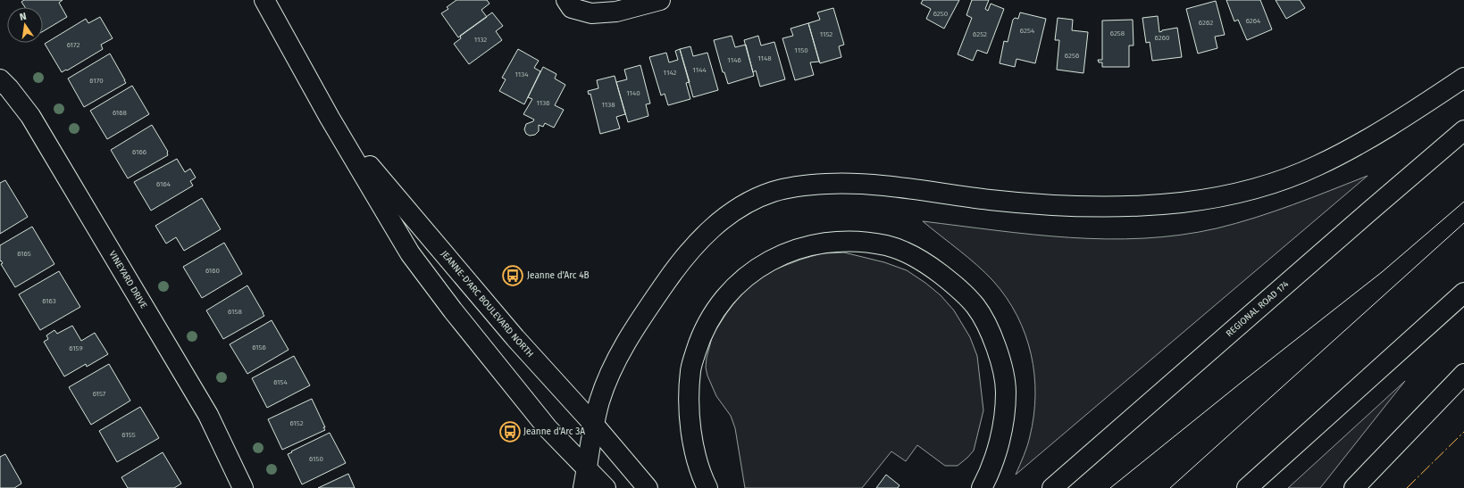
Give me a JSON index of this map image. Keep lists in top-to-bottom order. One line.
{"streets":{"main road":["VINEYARD DRIVE","JEANNE-D'ARC BOULEVARD NORTH","REGIONAL ROAD 174"]},"places":{"bus stop":["Jeanne d'Arc 4B","Jeanne d'Arc 3A"]},"house_numbers":["6250","6264","6262","6254","6258","1152","6252","6260","1132","6172","1150","6256","1148","1146","1144","1142","1134","6170","1140","1136","1138","6168","6166","6164","6165","6160","6163","6158","6156","6159","6154","6157","6152","6155","6150"],"north":"top"}
